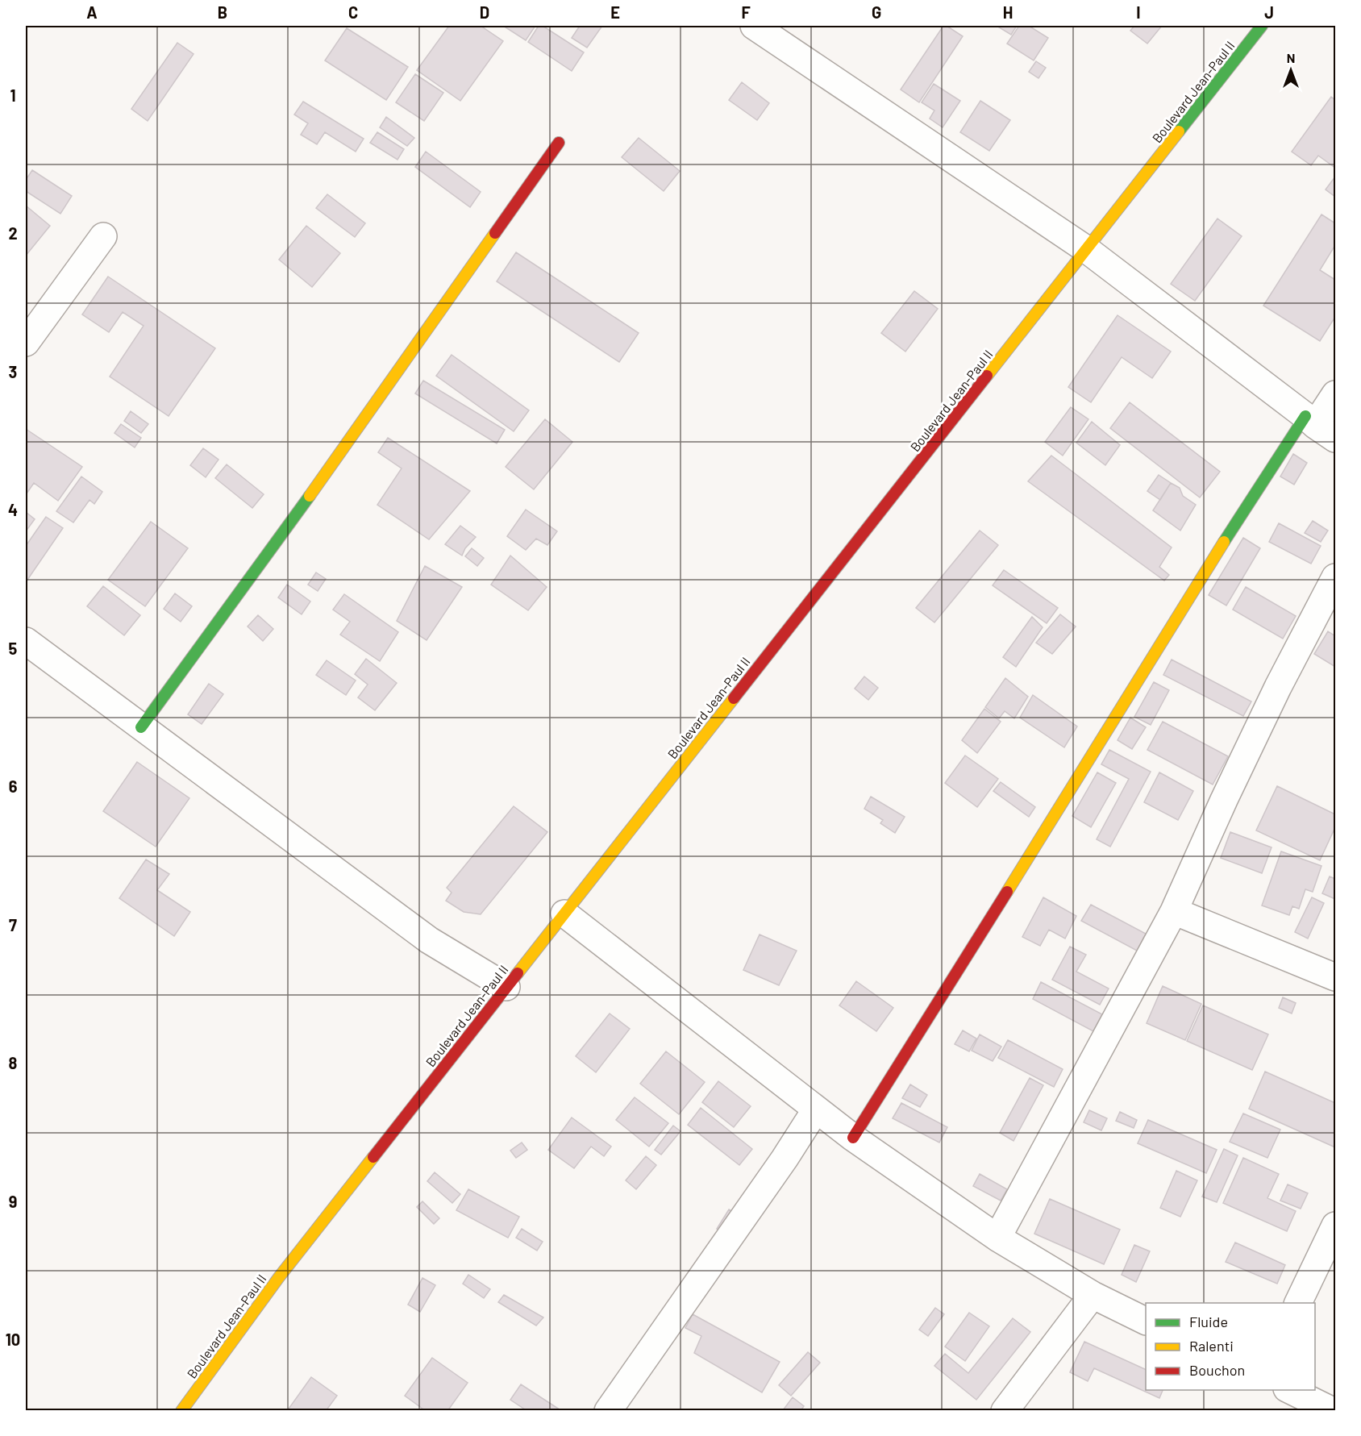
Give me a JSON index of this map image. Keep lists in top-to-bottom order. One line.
{"streets":{"main road":["Boulevard Jean-Paul II"]},"legend":["Fluide","Ralenti","Bouchon"],"north":"top","grid":{"columns":["A","B","C","D","E","F","G","H","I","J"],"rows":["1","2","3","4","5","6","7","8","9","10"]}}
